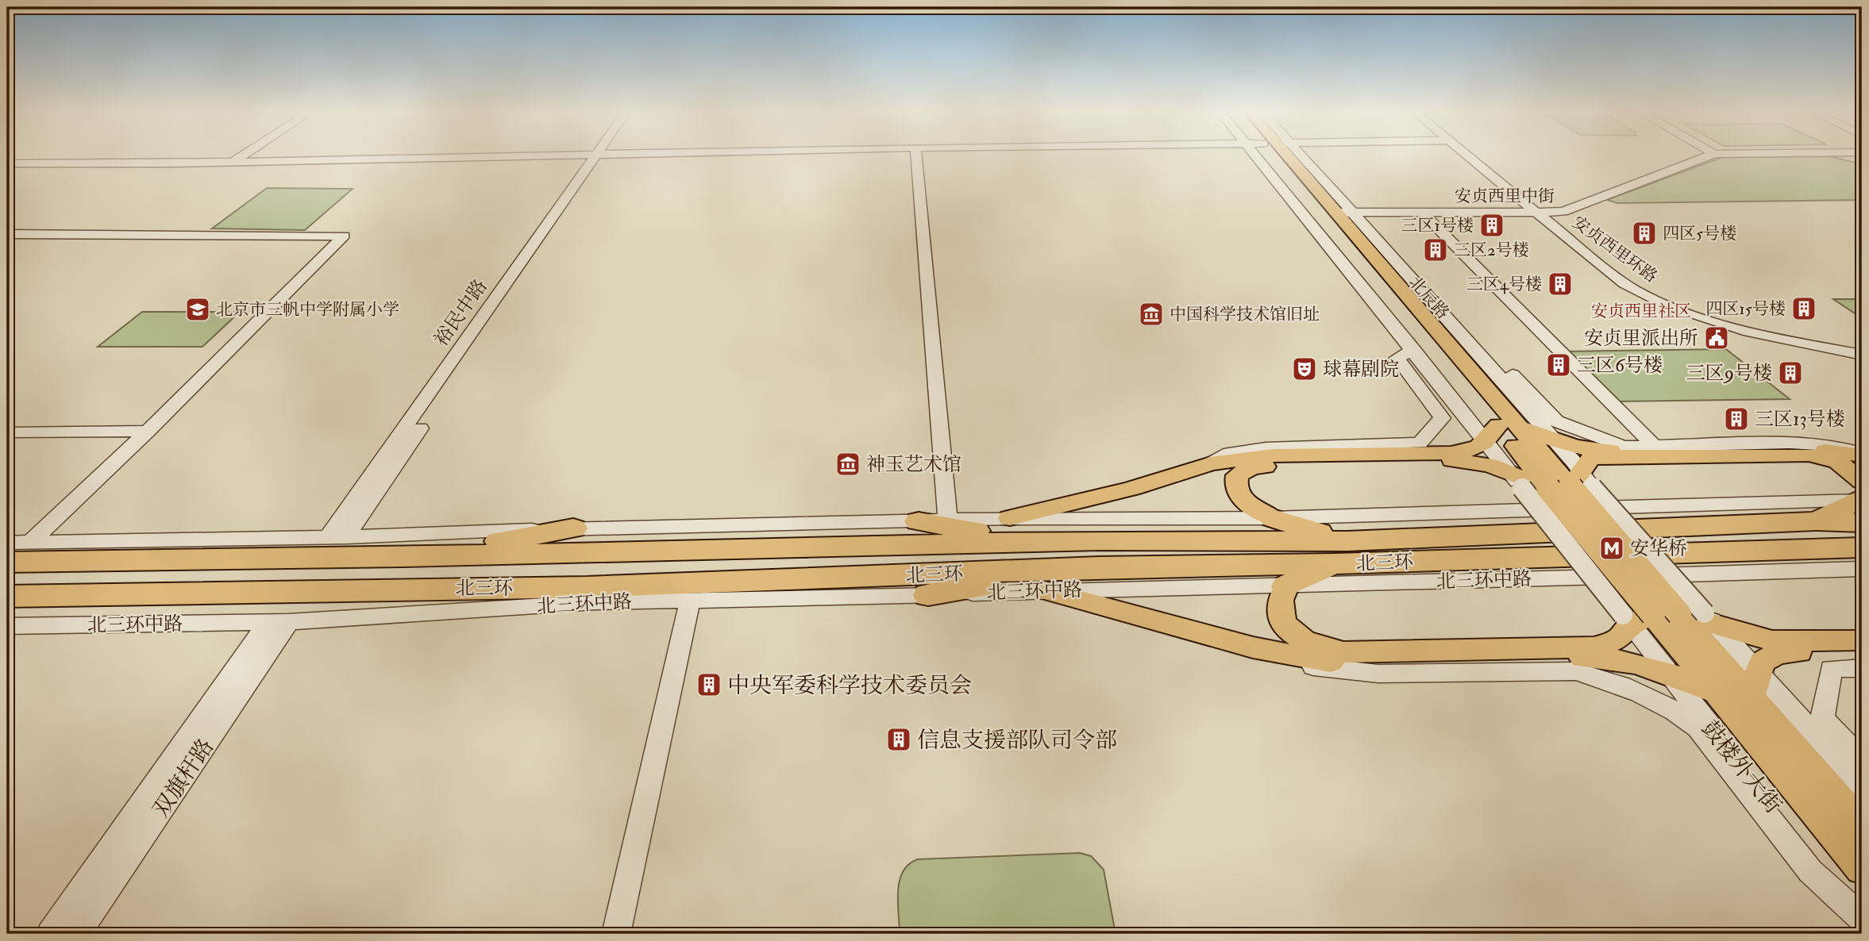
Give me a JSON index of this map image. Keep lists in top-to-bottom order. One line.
{"streets":{"highway":["北三环"],"main road":["北辰路","鼓楼外大街"],"street":["安贞西里中街","安贞西里环路","裕民中路","北三环中路","双旗杆路"]},"crossings":[["安贞西里中街","安贞西里环路"],["安贞西里中街","北辰路"],["北三环","北三环中路"],["北三环中路","双旗杆路"]],"districts":["安贞西里社区"],"places":{"building":["三区1号楼","四区5号楼","三区2号楼","三区4号楼","四区15号楼","三区6号楼","三区9号楼","三区13号楼","中央军委科学技术委员会","信息支援部队司令部"],"school or university":["北京市三帆中学附属小学"],"museum":["中国科学技术馆旧址","神玉艺术馆"],"public building":["安贞里派出所"],"theatre":["球幕剧院"],"metro station":["安华桥"]}}
